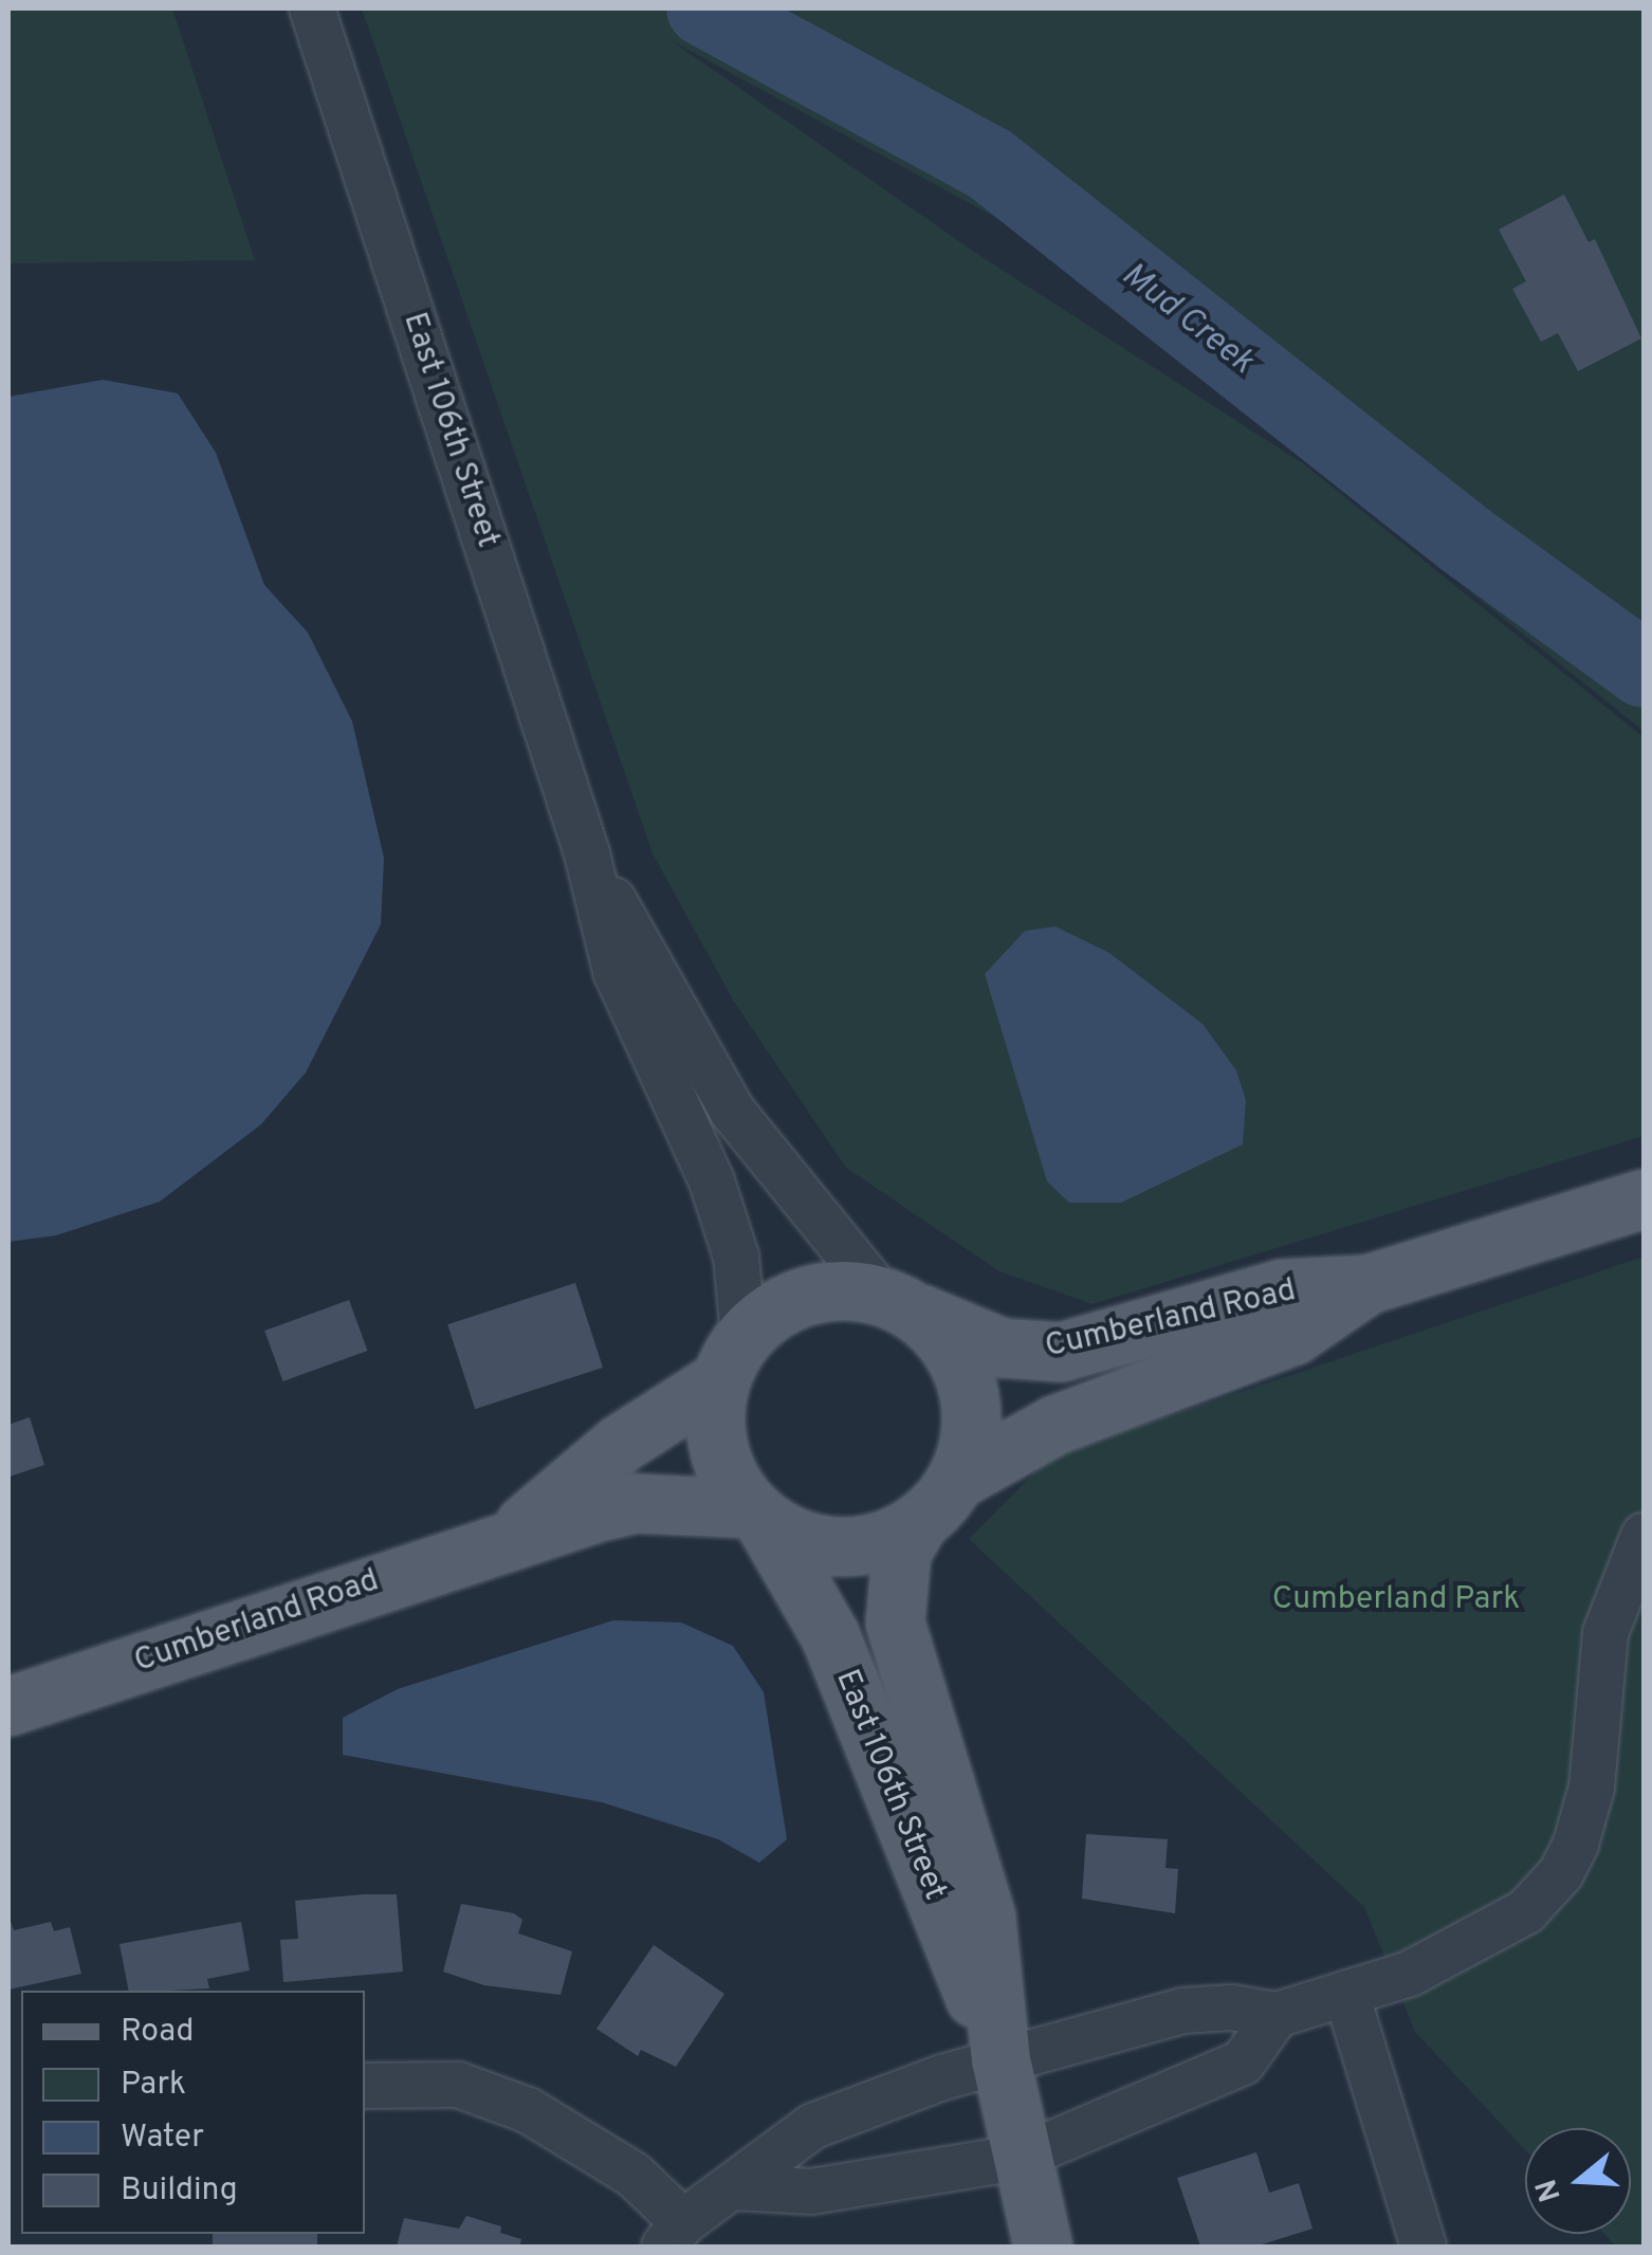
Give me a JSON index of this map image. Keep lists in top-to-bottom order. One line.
{"streets":{"main road":["East 106th Street","Cumberland Road"]},"crossings":[["East 106th Street","Cumberland Road"]],"water":["Mud Creek"],"parks":["Cumberland Park"],"legend":["Road","Park","Water","Building"],"north":"left"}
